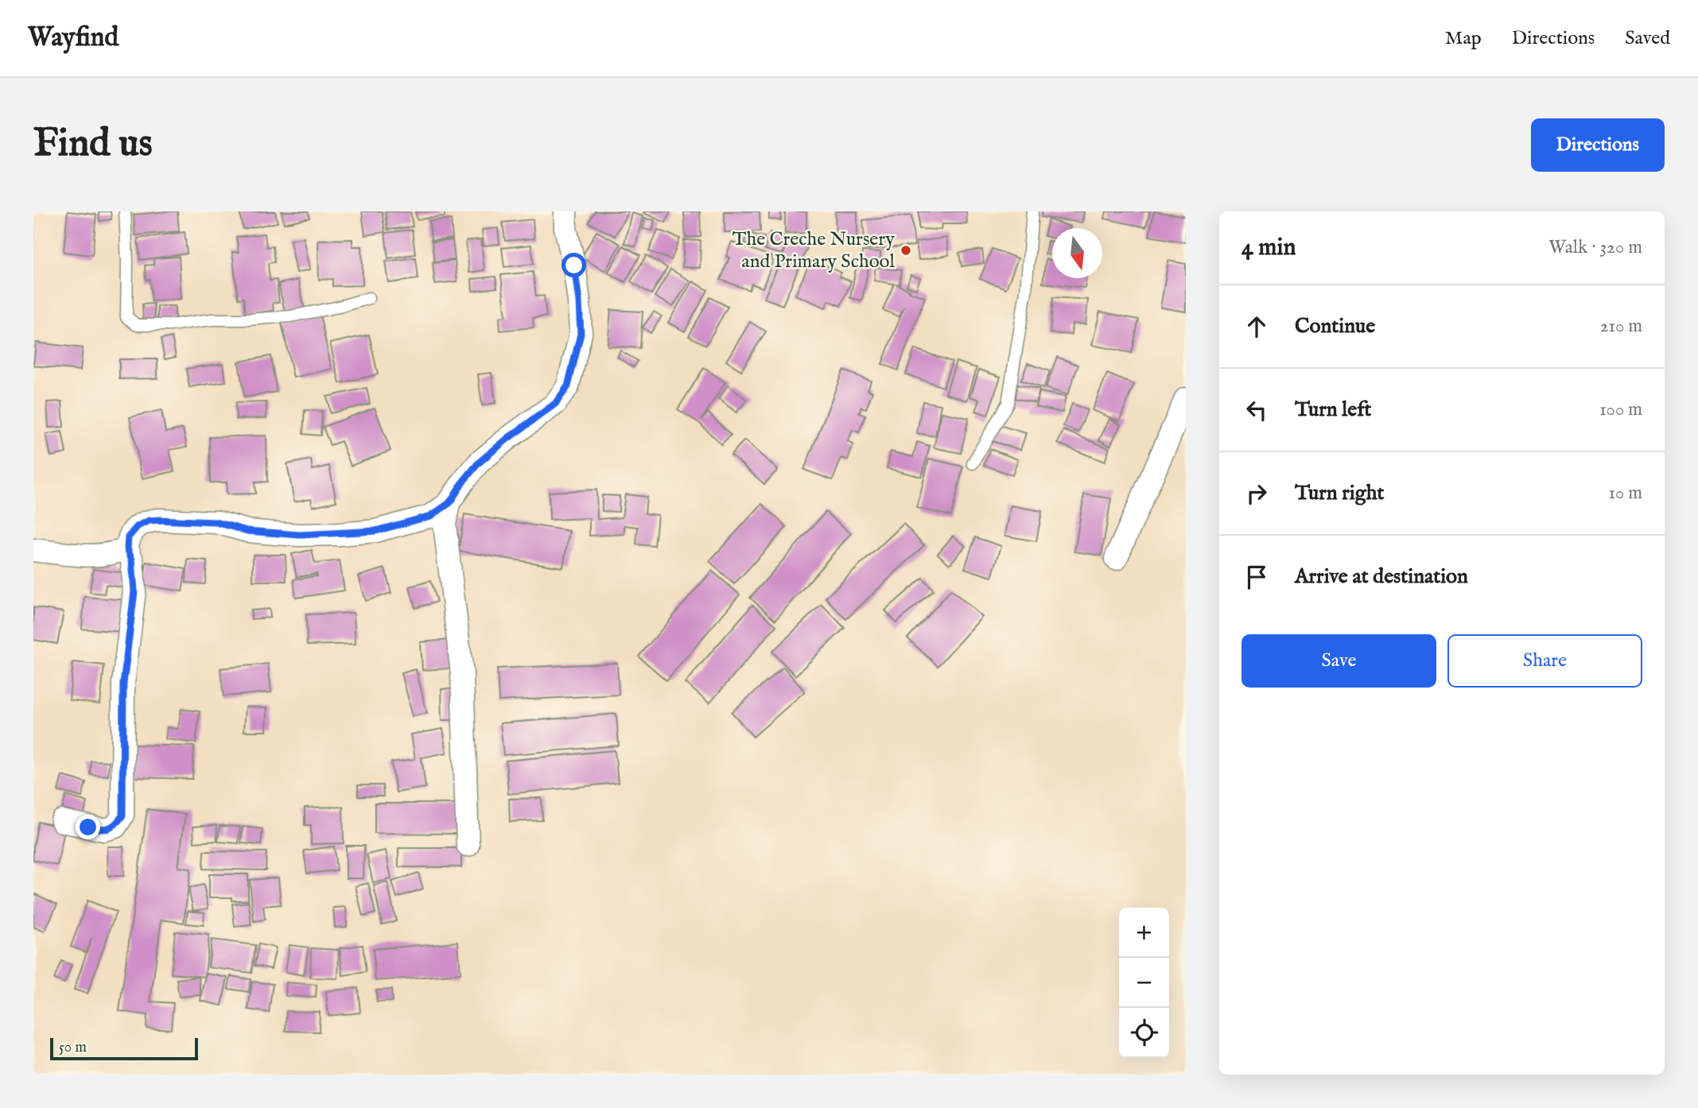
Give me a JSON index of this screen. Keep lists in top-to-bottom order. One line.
{"places":["The Creche Nursery and Primary School"],"scale_bar":"50 m","north":"bottom","page":{"header":"Wayfind","nav":["Map","Directions","Saved"],"buttons":["Directions",["Save","Share"]],"title":"Find us","heading":["4 min","Walk · 320 m"],"list":[["Continue","210 m"],["Turn left","100 m"],["Turn right","10 m"],"Arrive at destination"],"map_buttons":["+","−"],"scale":"50 m"}}
